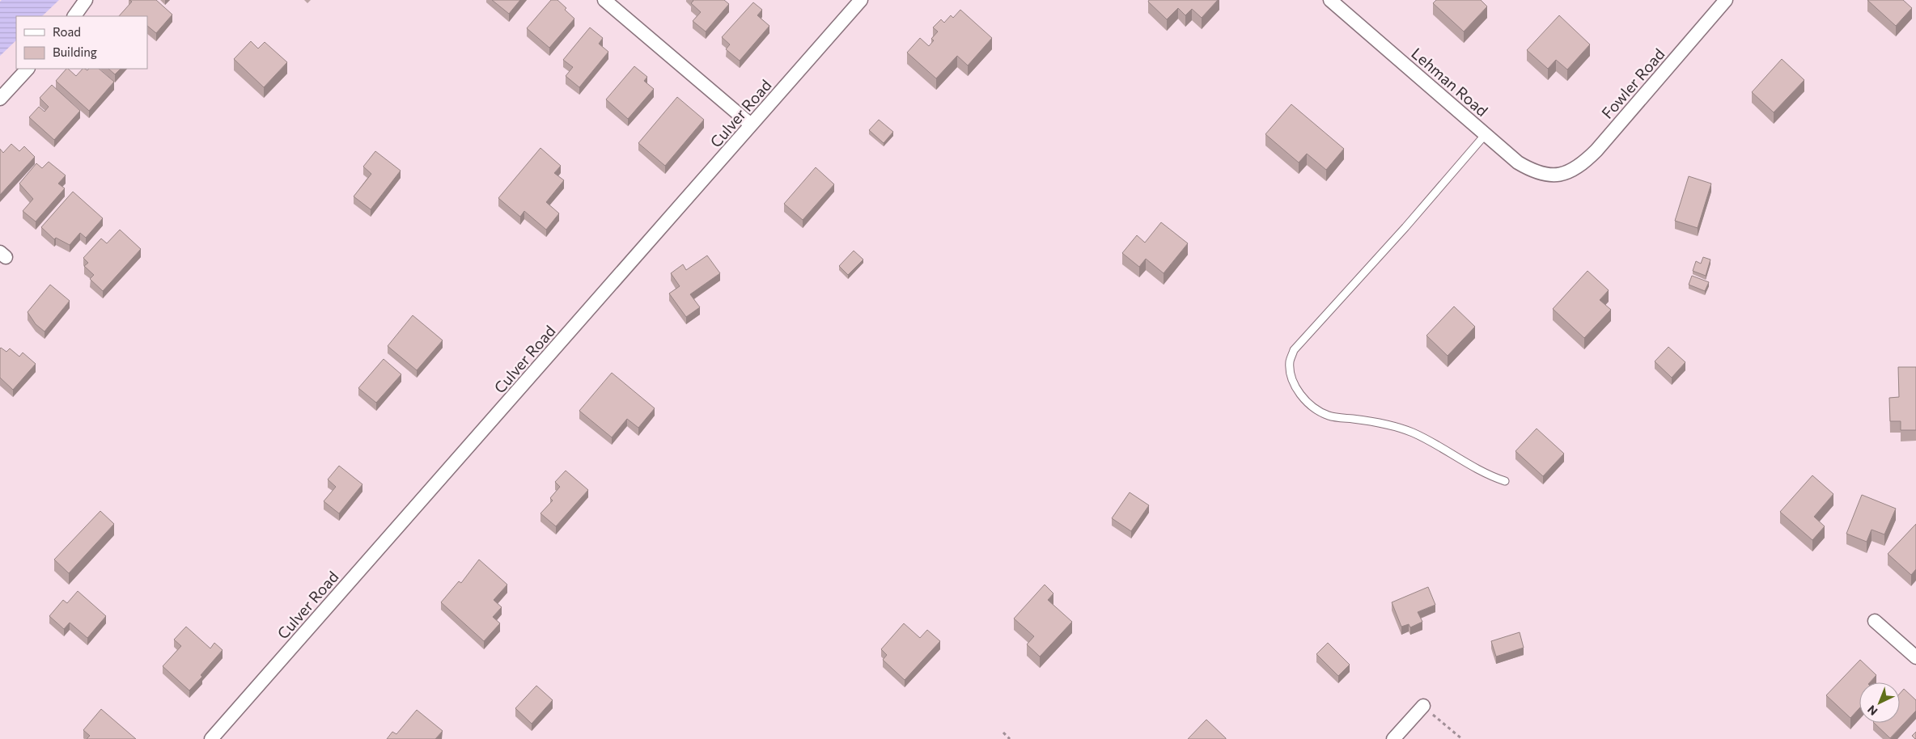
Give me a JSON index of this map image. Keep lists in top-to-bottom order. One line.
{"streets":{"street":["Lehman Road","Fowler Road","Culver Road"]},"crossings":[["Lehman Road","Fowler Road"]],"legend":["Road","Building"],"north":"bottom left"}
